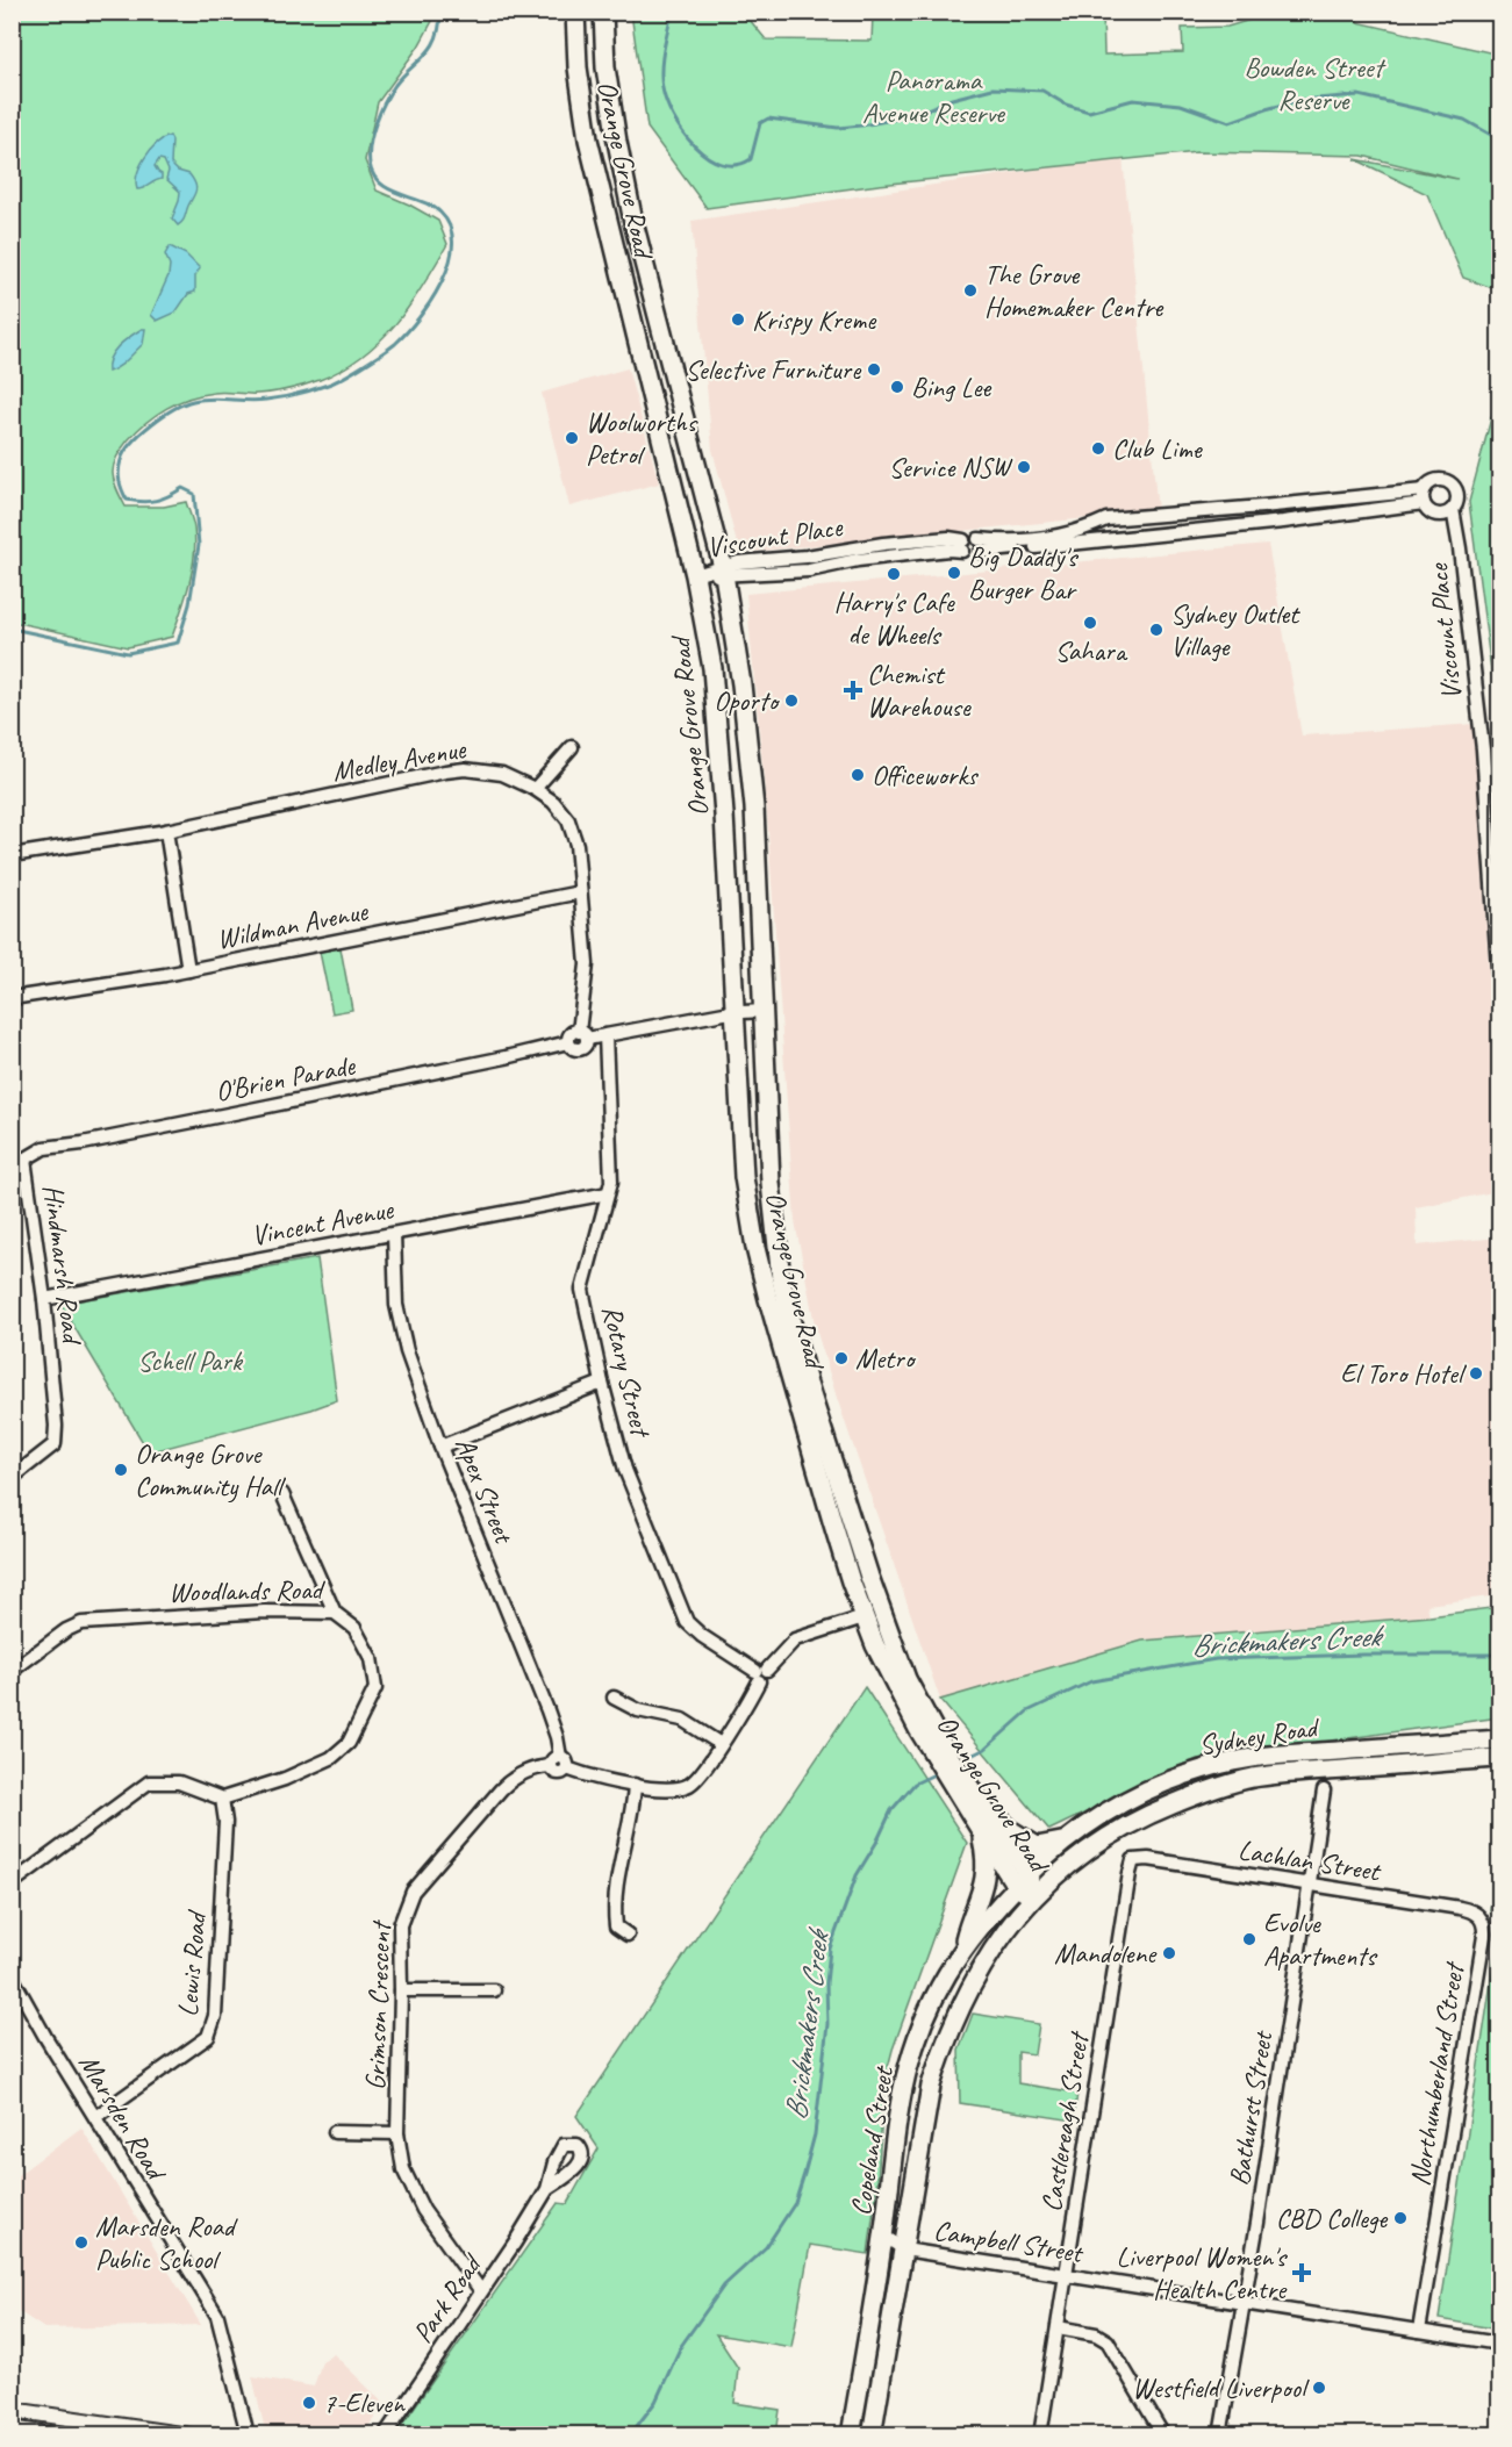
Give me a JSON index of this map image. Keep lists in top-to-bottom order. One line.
{"streets":{"highway":["Orange Grove Road","Sydney Road","Copeland Street"],"street":["Viscount Place","Medley Avenue","Wildman Avenue","O'Brien Parade","Vincent Avenue","Hindmarsh Road","Rotary Street","Apex Street","Woodlands Road","Lachlan Street","Lewis Road","Grimson Crescent","Northumberland Street","Bathurst Street","Marsden Road","Castlereagh Street","Campbell Street","Park Road"]},"crossings":[["Orange Grove Road","Viscount Place"],["Orange Grove Road","Sydney Road"],["Orange Grove Road","Copeland Street"],["Medley Avenue","Wildman Avenue"],["Medley Avenue","O'Brien Parade"],["O'Brien Parade","Hindmarsh Road"],["Vincent Avenue","Hindmarsh Road"],["Vincent Avenue","Rotary Street"],["Vincent Avenue","Apex Street"],["Apex Street","Grimson Crescent"],["Woodlands Road","Lewis Road"],["Sydney Road","Copeland Street"],["Lachlan Street","Northumberland Street"],["Lachlan Street","Bathurst Street"],["Lachlan Street","Castlereagh Street"],["Lewis Road","Marsden Road"],["Grimson Crescent","Park Road"],["Northumberland Street","Campbell Street"],["Bathurst Street","Campbell Street"],["Castlereagh Street","Campbell Street"],["Copeland Street","Campbell Street"]],"water":["Brickmakers Creek"],"parks":["Bowden Street Reserve","Panorama Avenue Reserve","Schell Park"],"places":{"other":["The Grove Homemaker Centre","Krispy Kreme","Selective Furniture","Bing Lee","Woolworths Petrol","Club Lime","Service NSW","Big Daddy's Burger Bar","Harry's Cafe de Wheels","Sahara","Sydney Outlet Village","Oporto","Officeworks","Metro","El Toro Hotel","Orange Grove Community Hall","Evolve Apartments","Mandolene","CBD College","Marsden Road Public School","Westfield Liverpool","7-Eleven"],"health":["Chemist Warehouse","Liverpool Women's Health Centre"]}}
